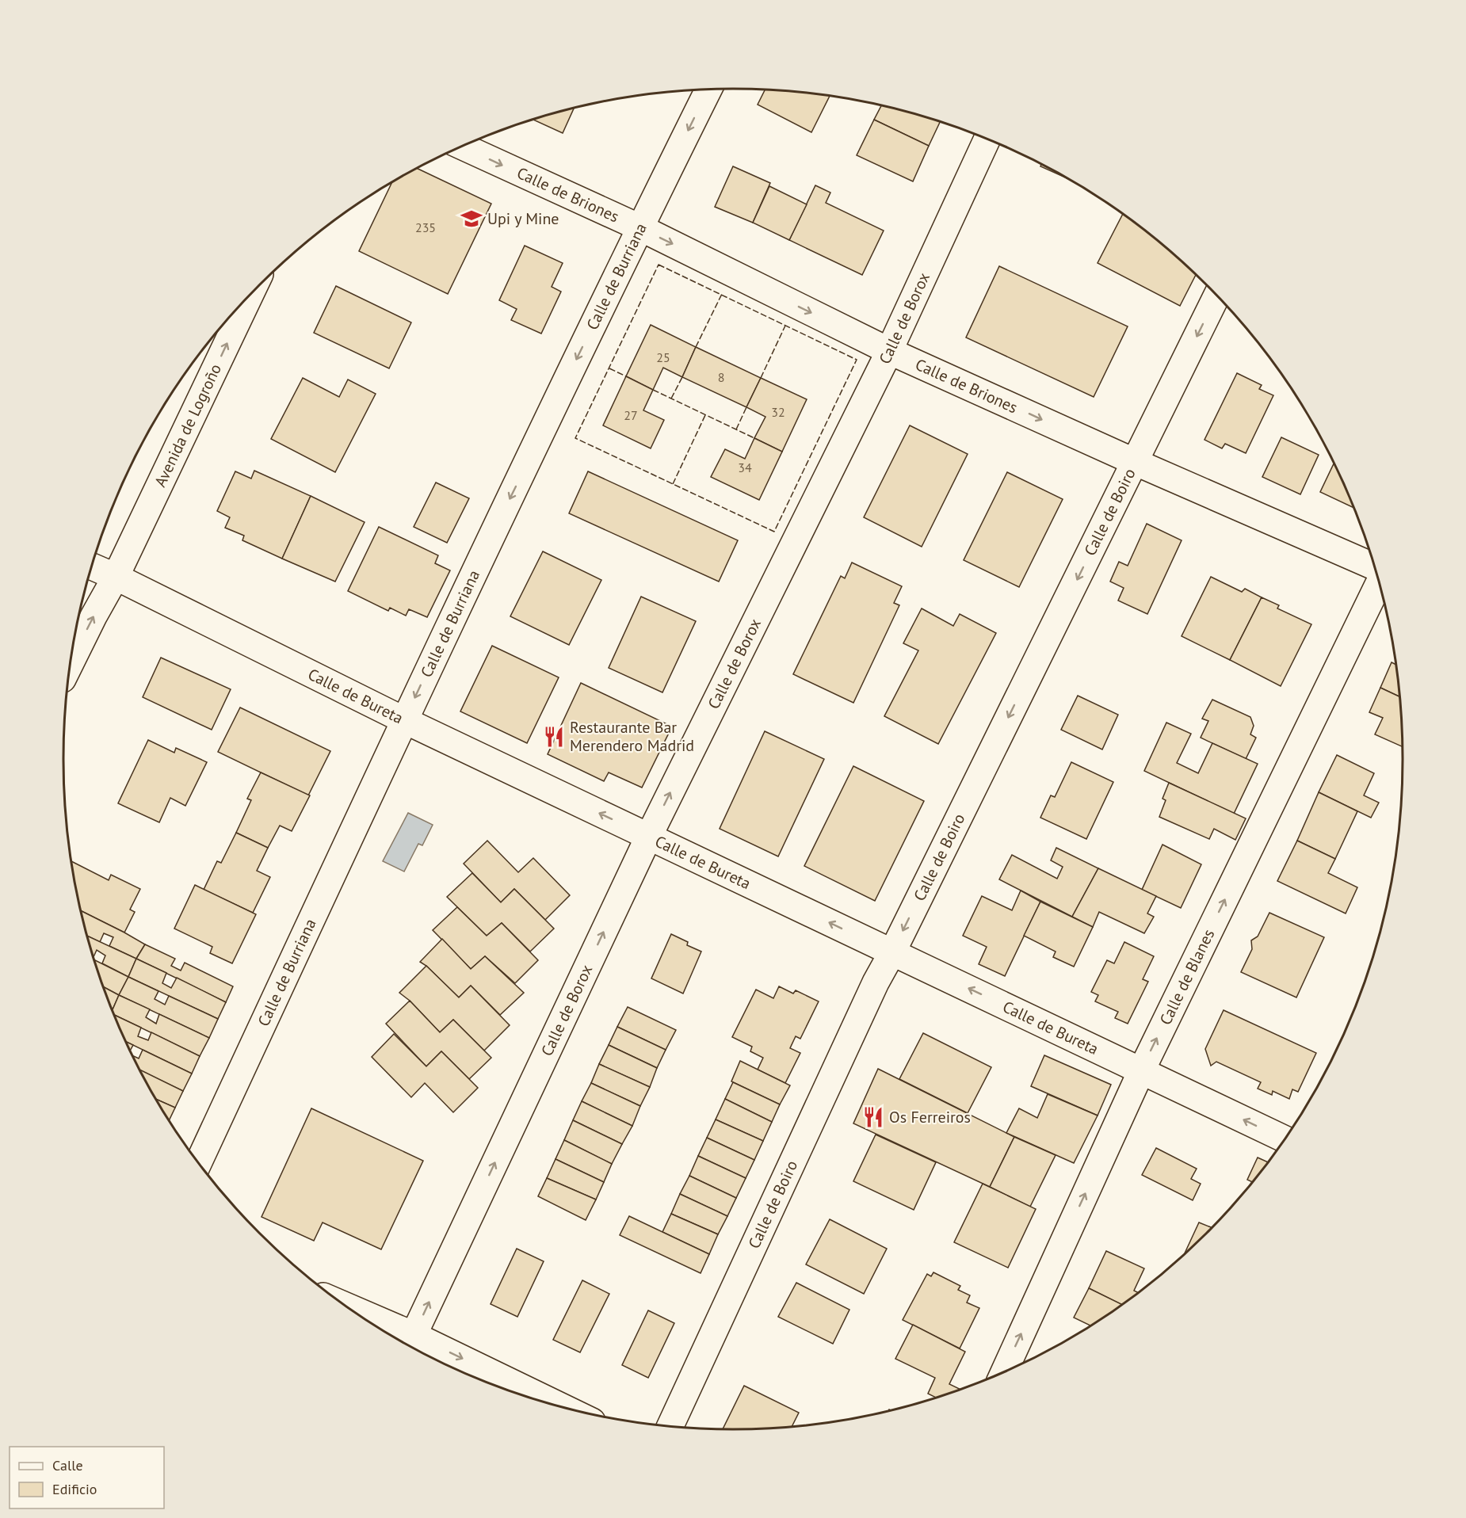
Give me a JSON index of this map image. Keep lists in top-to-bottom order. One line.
{"streets":{"street":["Calle de Briones","Calle de Burriana","Calle de Borox","Avenida de Logroño","Calle de Boiro","Calle de Bureta","Calle de Blanes"]},"crossings":[["Calle de Briones","Calle de Burriana"],["Calle de Briones","Calle de Borox"],["Calle de Briones","Calle de Boiro"],["Calle de Burriana","Calle de Bureta"],["Calle de Borox","Calle de Bureta"],["Avenida de Logroño","Calle de Bureta"],["Calle de Boiro","Calle de Bureta"],["Calle de Bureta","Calle de Blanes"]],"one_way":["Calle de Briones","Calle de Burriana","Calle de Borox","Avenida de Logroño","Calle de Boiro","Calle de Bureta","Calle de Blanes"],"places":{"school or university":["Upi y Mine"],"restaurant":["Restaurante Bar Merendero Madrid","Os Ferreiros"]},"house_numbers":["235","25","8","32","27","34"],"legend":["Calle","Edificio"]}
